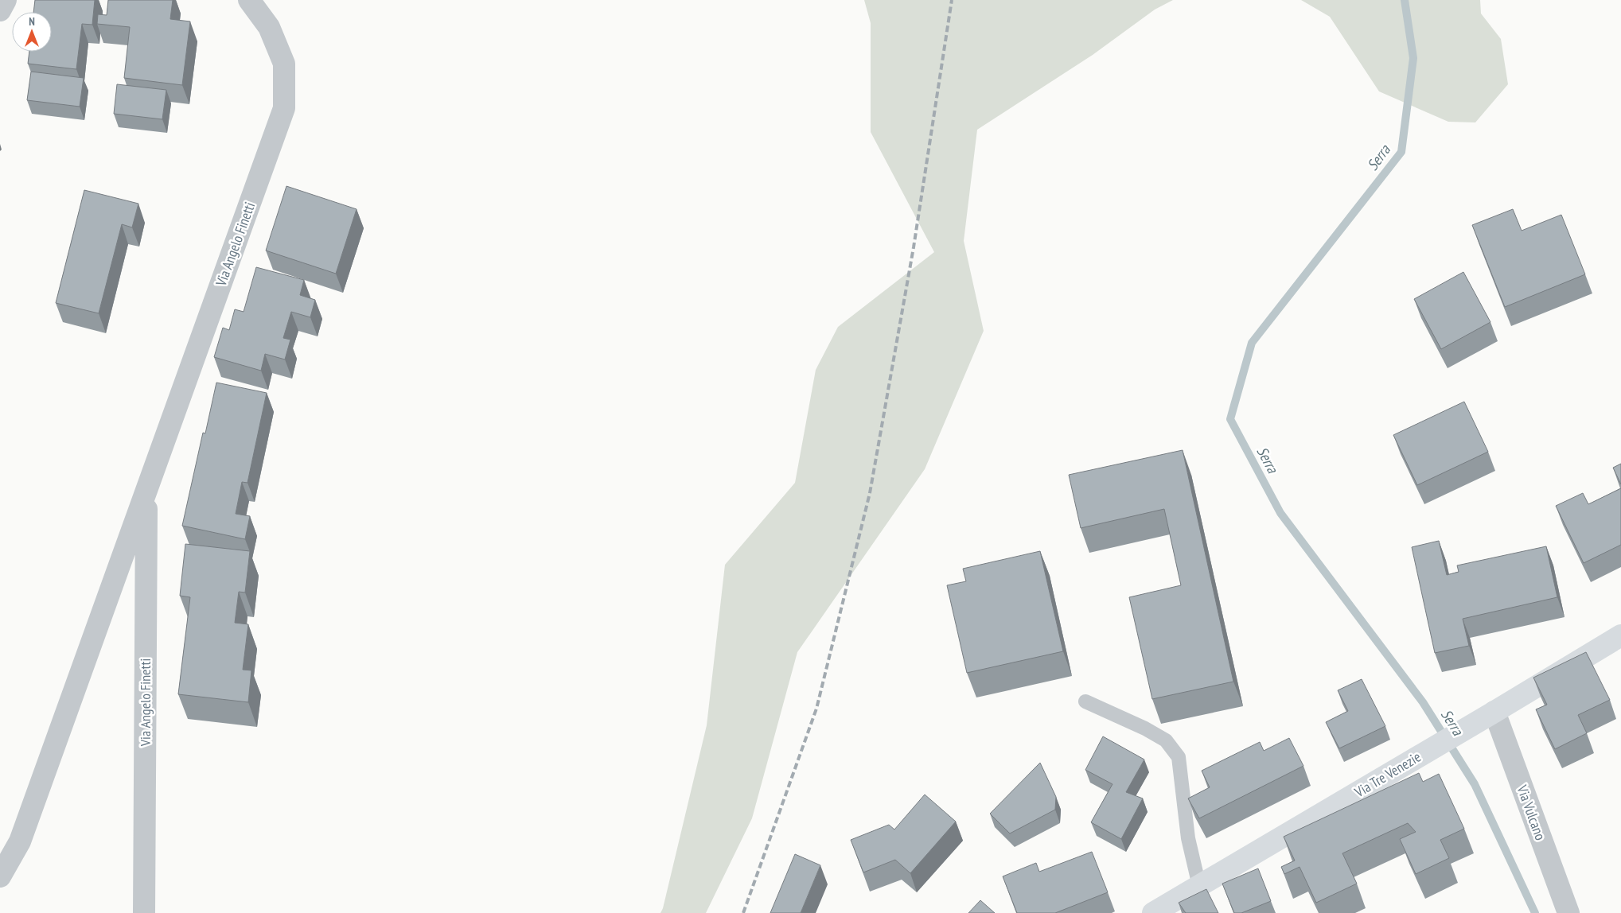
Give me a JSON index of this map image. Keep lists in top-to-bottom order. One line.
{"streets":{"main road":["Via Tre Venezie"],"street":["Via Angelo Finetti","Via Vulcano"]},"crossings":[["Via Tre Venezie","Via Vulcano"]],"water":["Serra"],"north":"top"}
